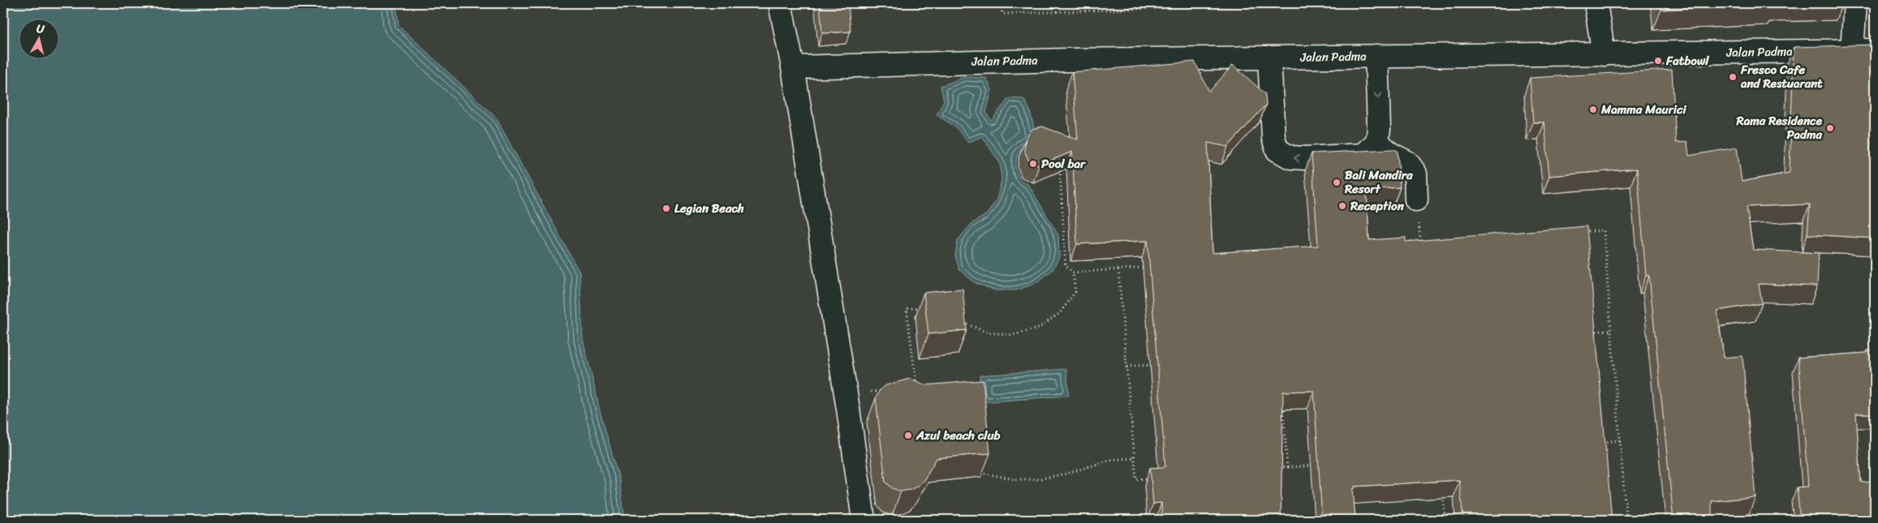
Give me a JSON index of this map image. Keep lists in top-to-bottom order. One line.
{"streets":{"street":["Jalan Padma"]},"places":["Fatbowl","Fresco Cafe and Restuarant","Mamma Maurici","Rama Residence Padma","Pool bar","Bali Mandira Resort","Reception","Legian Beach","Azul beach club"],"north":"top"}
